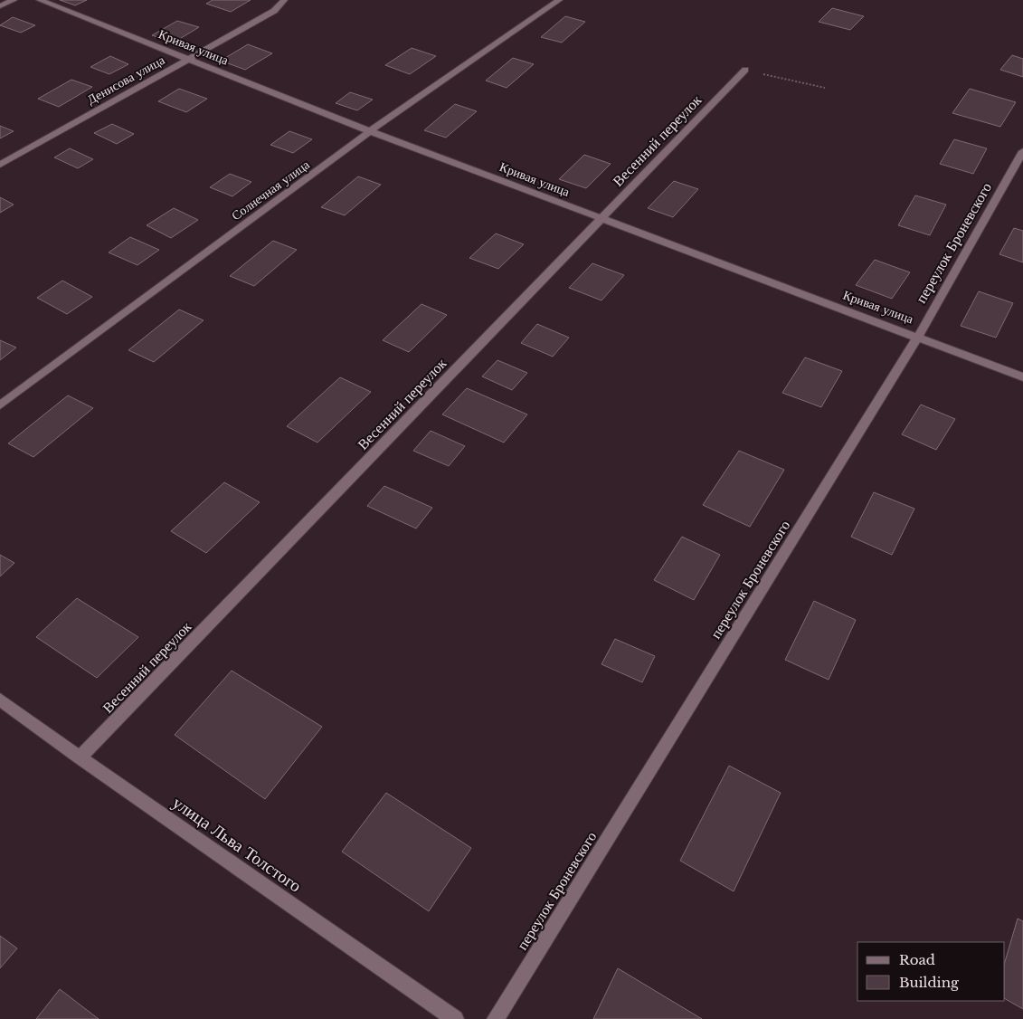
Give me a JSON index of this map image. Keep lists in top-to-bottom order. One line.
{"streets":{"street":["Кривая улица","Денисова улица","Весенний переулок","Солнечная улица","переулок Броневского","улица Льва Толстого"]},"crossings":[["Кривая улица","Денисова улица"],["Кривая улица","Весенний переулок"],["Кривая улица","Солнечная улица"],["Кривая улица","переулок Броневского"],["Весенний переулок","улица Льва Толстого"]],"legend":["Road","Building"]}
